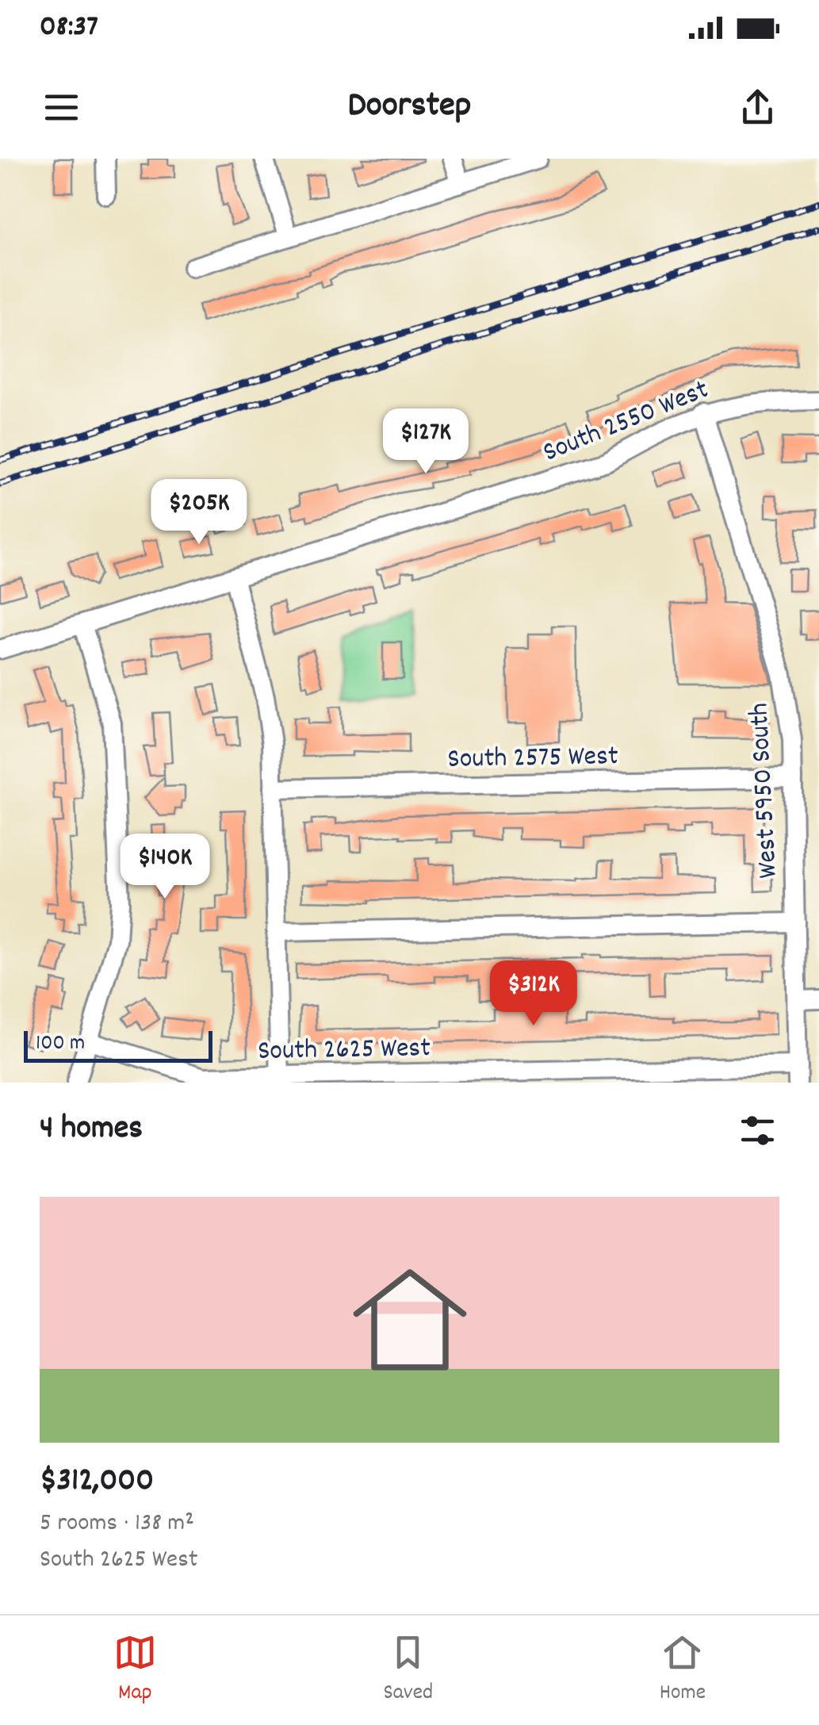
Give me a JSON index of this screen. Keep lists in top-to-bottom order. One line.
{"streets":{"street":["South 2550 West","South 2575 West","West 5950 South","South 2625 West"]},"crossings":[["South 2550 West","West 5950 South"],["South 2575 West","West 5950 South"],["West 5950 South","South 2625 West"]],"scale_bar":"100 m","page":{"status":"08:37","header":"Doorstep","price":["$127K","$205K","$140K","$312K"],"scale":"100 m","heading":"4 homes","list":[{"name":"$312,000","note":"5 rooms · 138 m² · South 2625 West"}],"tabs":["Map","Saved","Home"]}}
